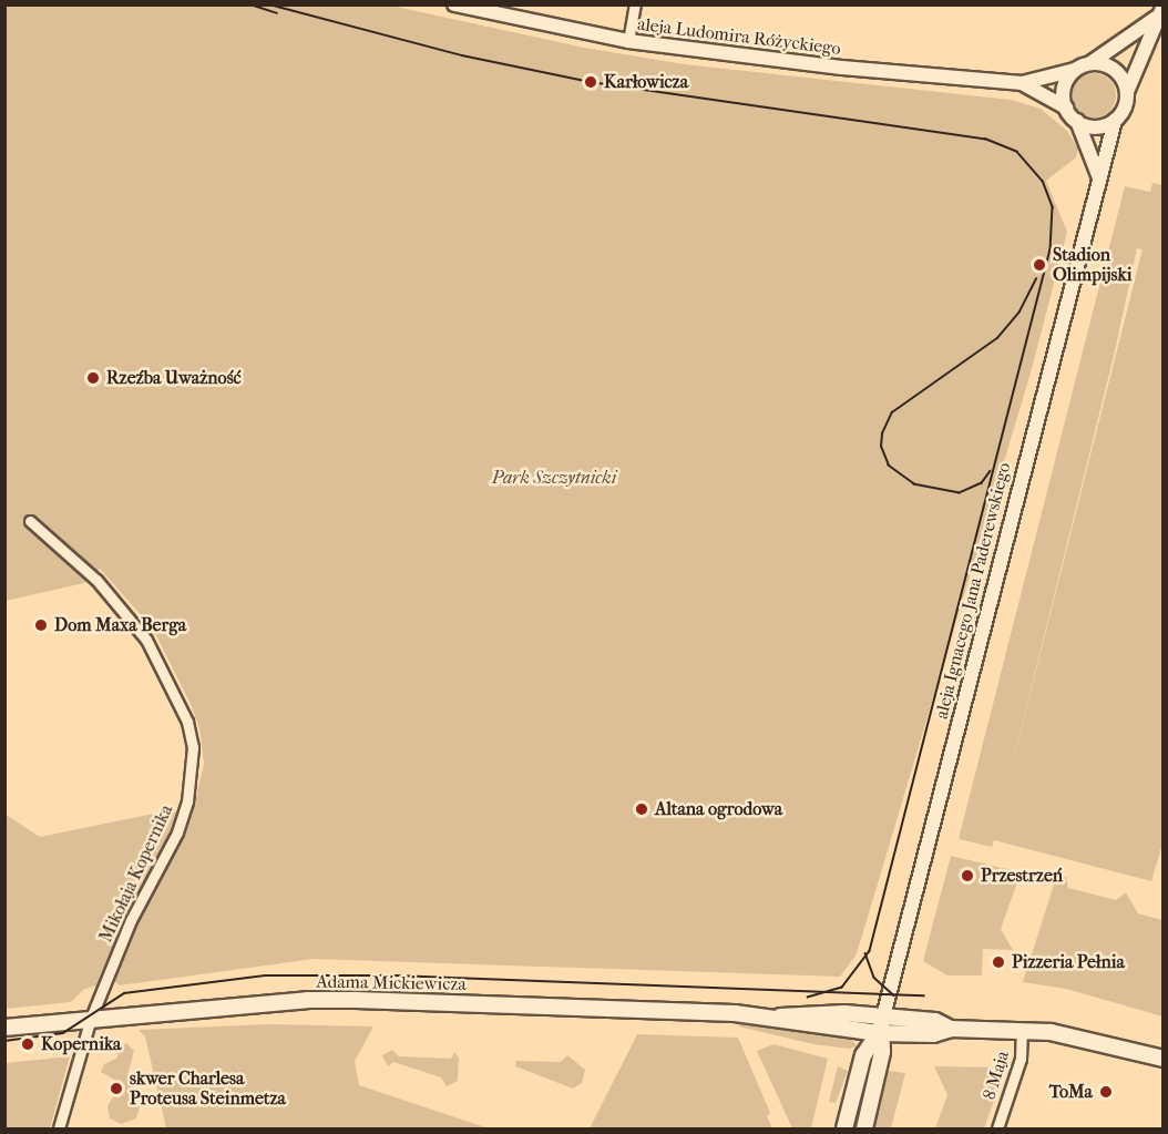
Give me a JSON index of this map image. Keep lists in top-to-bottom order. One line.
{"streets":{"main road":["Adama Mickiewicza"],"street":["aleja Ludomira Różyckiego","aleja Ignacego Jana Paderewskiego","Mikołaja Kopernika","8 Maja"]},"crossings":[["aleja Ludomira Różyckiego","aleja Ignacego Jana Paderewskiego"],["aleja Ignacego Jana Paderewskiego","Adama Mickiewicza"],["Mikołaja Kopernika","Adama Mickiewicza"],["Adama Mickiewicza","8 Maja"]],"parks":["Park Szczytnicki"],"places":["Karłowicza","Stadion Olimpijski","Rzeźba Uważność","Dom Maxa Berga","Altana ogrodowa","Przestrzeń","Pizzeria Pełnia","Kopernika","skwer Charlesa Proteusa Steinmetza","ToMa"]}
